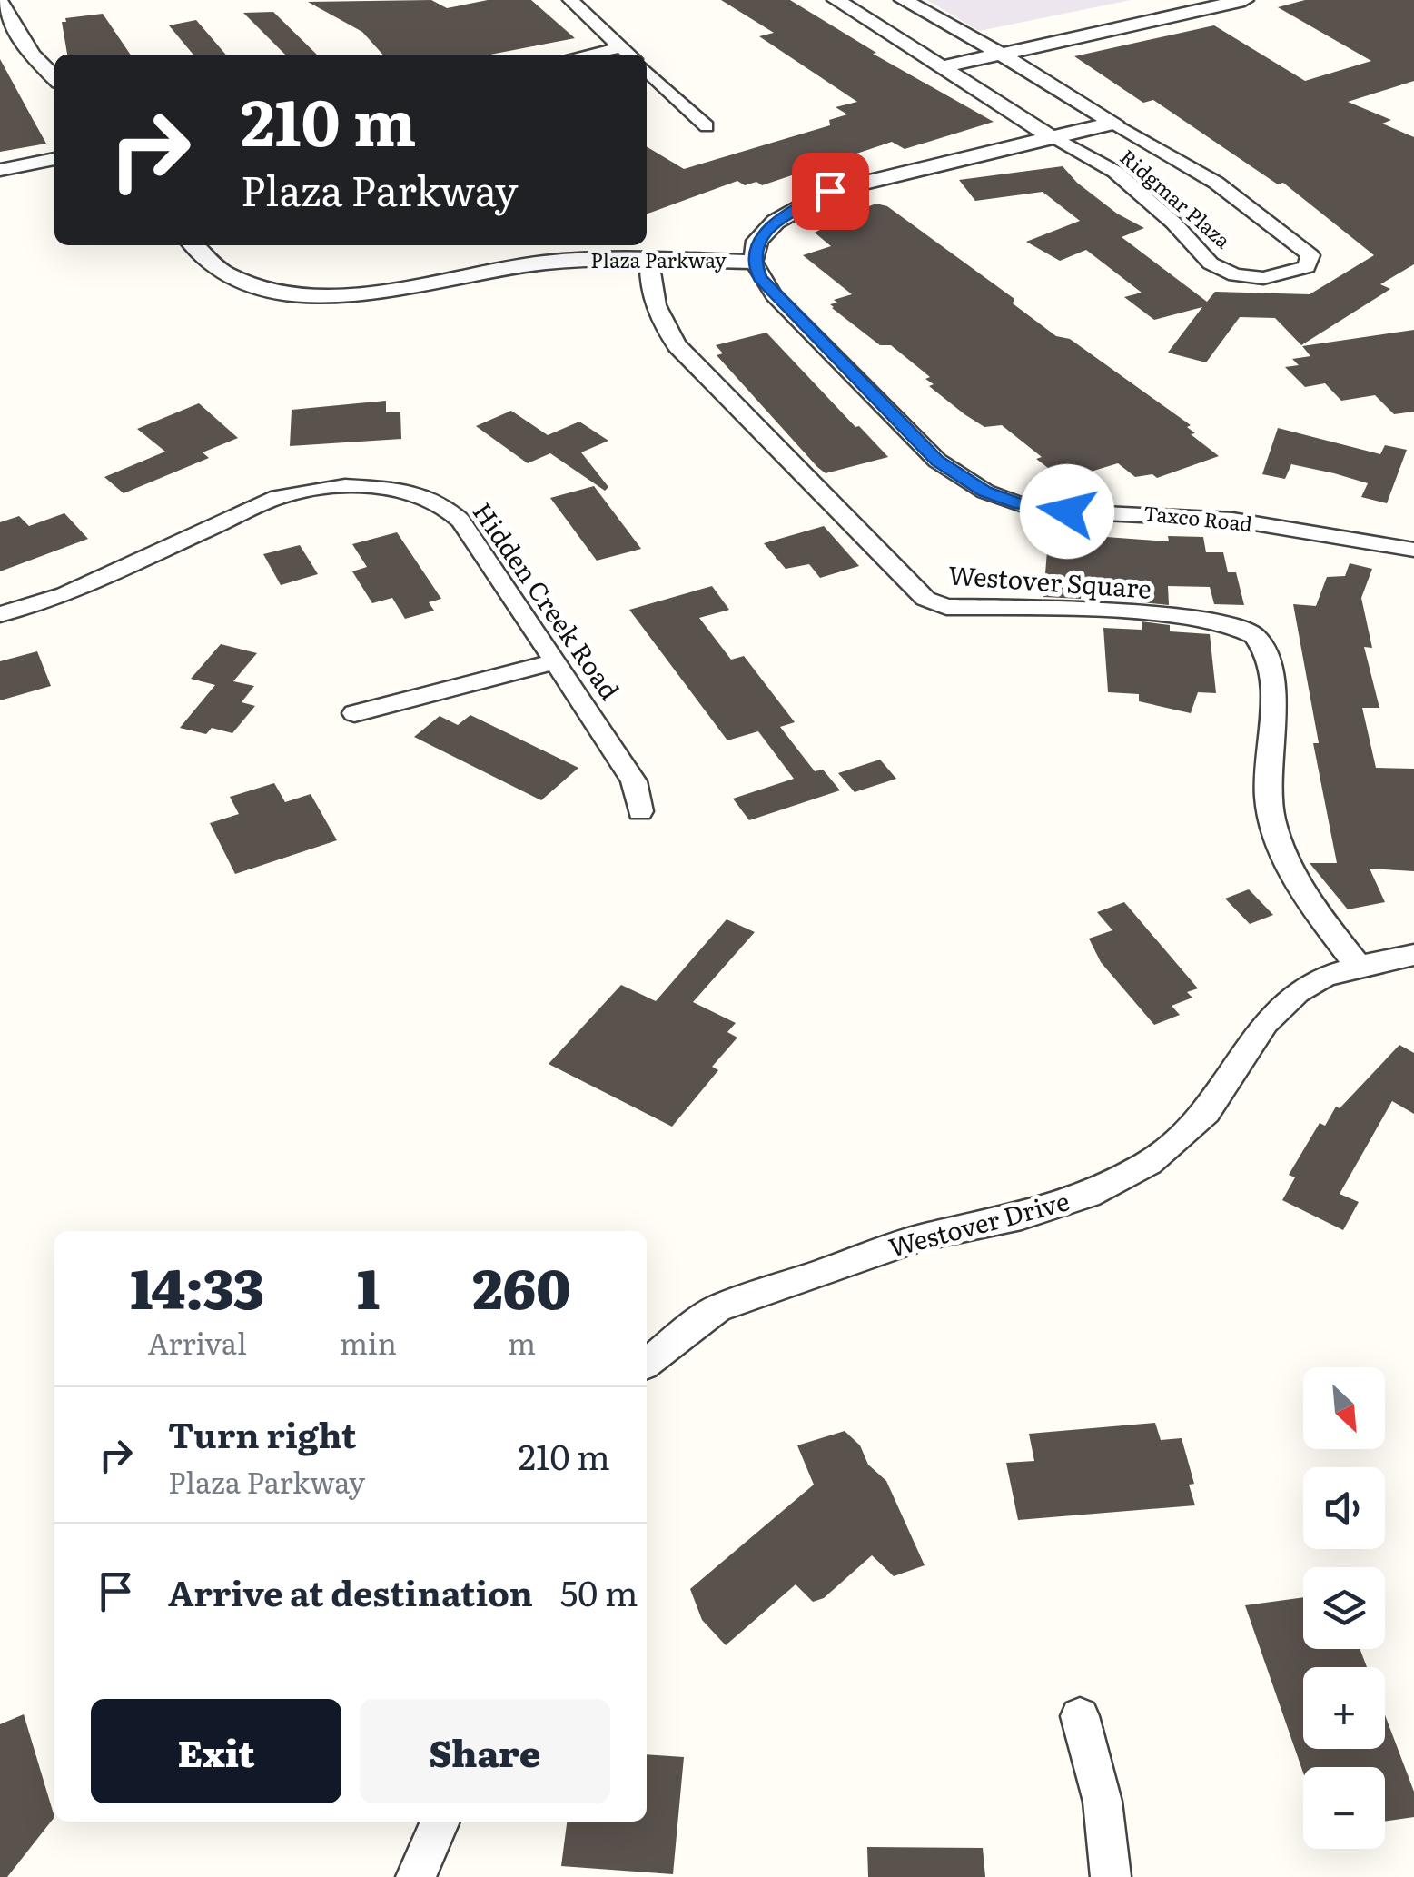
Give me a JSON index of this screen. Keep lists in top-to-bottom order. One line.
{"streets":{"street":["Ridgmar Plaza","Plaza Parkway","Taxco Road","Westover Square","Hidden Creek Road","Westover Drive"]},"crossings":[["Ridgmar Plaza","Plaza Parkway"],["Plaza Parkway","Taxco Road"],["Plaza Parkway","Westover Square"],["Westover Square","Westover Drive"]],"north":"bottom right","page":{"turn":["210 m","Plaza Parkway"],"eta":["14:33","Arrival","1","min","260","m"],"map_buttons":["+","−"],"list":[{"name":"Turn right","note":"Plaza Parkway","value":"210 m"},{"name":"Arrive at destination","value":"50 m"}],"buttons":["Exit","Share"]}}
